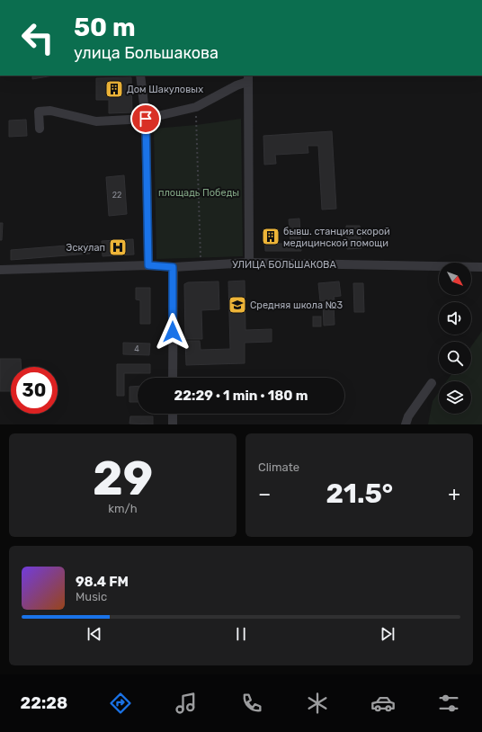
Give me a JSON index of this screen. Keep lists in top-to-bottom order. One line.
{"streets":{"street":["УЛИЦА БОЛЬШАКОВА"]},"parks":["площадь Победы"],"places":{"building":["Дом Шакуловых","бывш. станция скорой медицинской помощи"],"hospital":["Эскулап"],"school or university":["Средняя школа №3"]},"house_numbers":["22","4"],"north":"bottom right","page":{"turn":["50 m","улица Большакова"],"limit":"30","trip":"22:29 · 1 min · 180 m","tile":[["29","km/h"],"Climate"],"heat":["−","21.5°","+"],"song":["98.4 FM","Music"],"tabs":"22:28"}}
